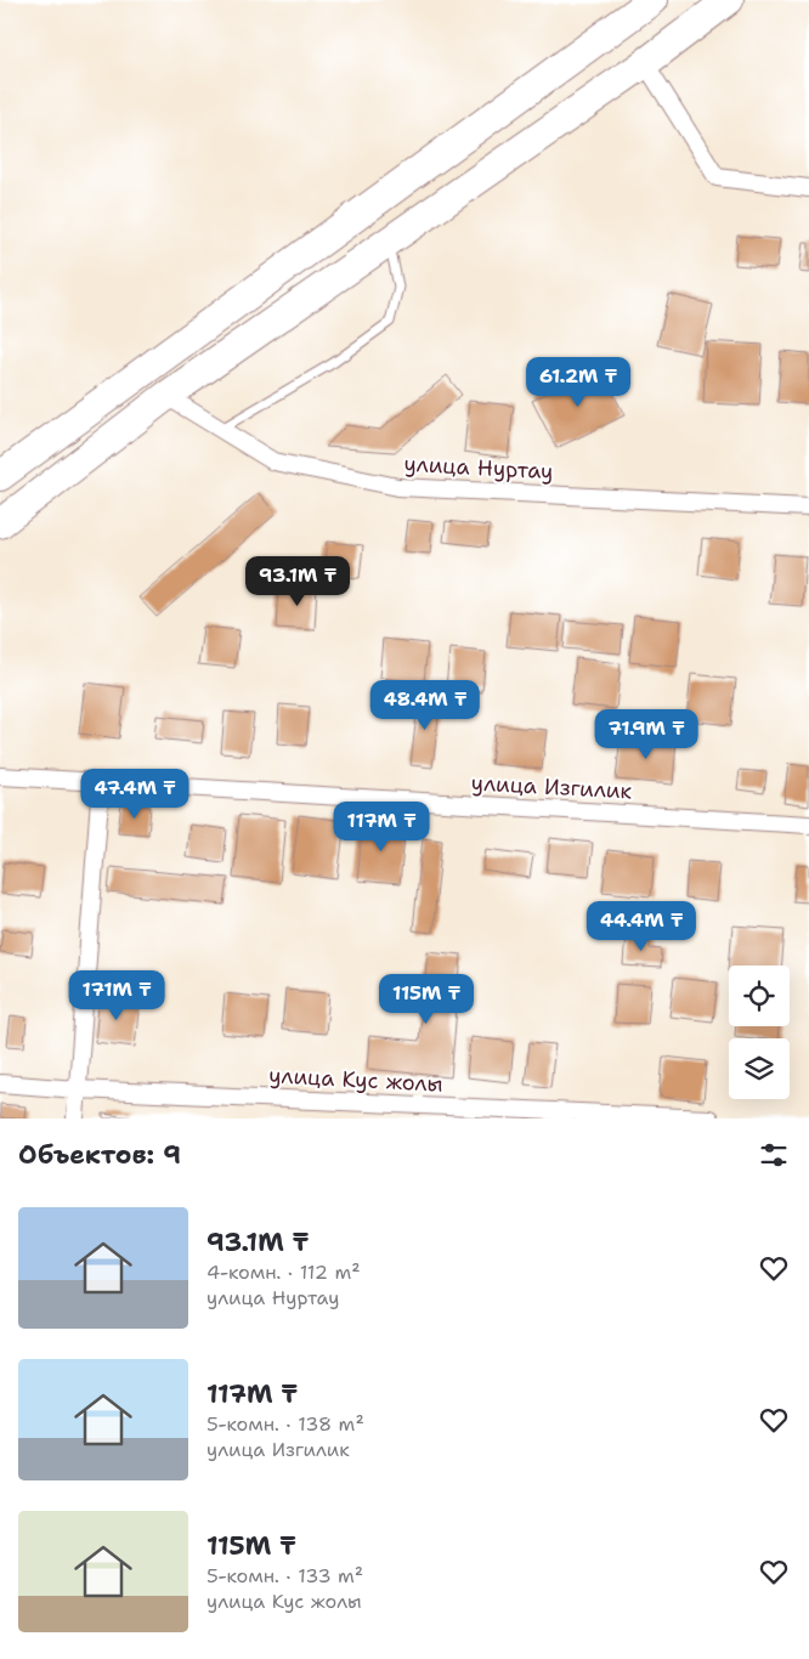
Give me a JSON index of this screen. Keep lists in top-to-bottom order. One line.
{"streets":{"street":["улица Нуртау","улица Изгилик","улица Кус жолы"]},"page":{"price":["61.2M ₸","93.1M ₸","48.4M ₸","71.9M ₸","47.4M ₸","117M ₸","44.4M ₸","171M ₸","115M ₸"],"heading":"Объектов: 9","list":[{"name":"93.1M ₸","note":"4-комн. · 112 m² · улица Нуртау"},{"name":"117M ₸","note":"5-комн. · 138 m² · улица Изгилик"},{"name":"115M ₸","note":"5-комн. · 133 m² · улица Кус жолы"}]}}
